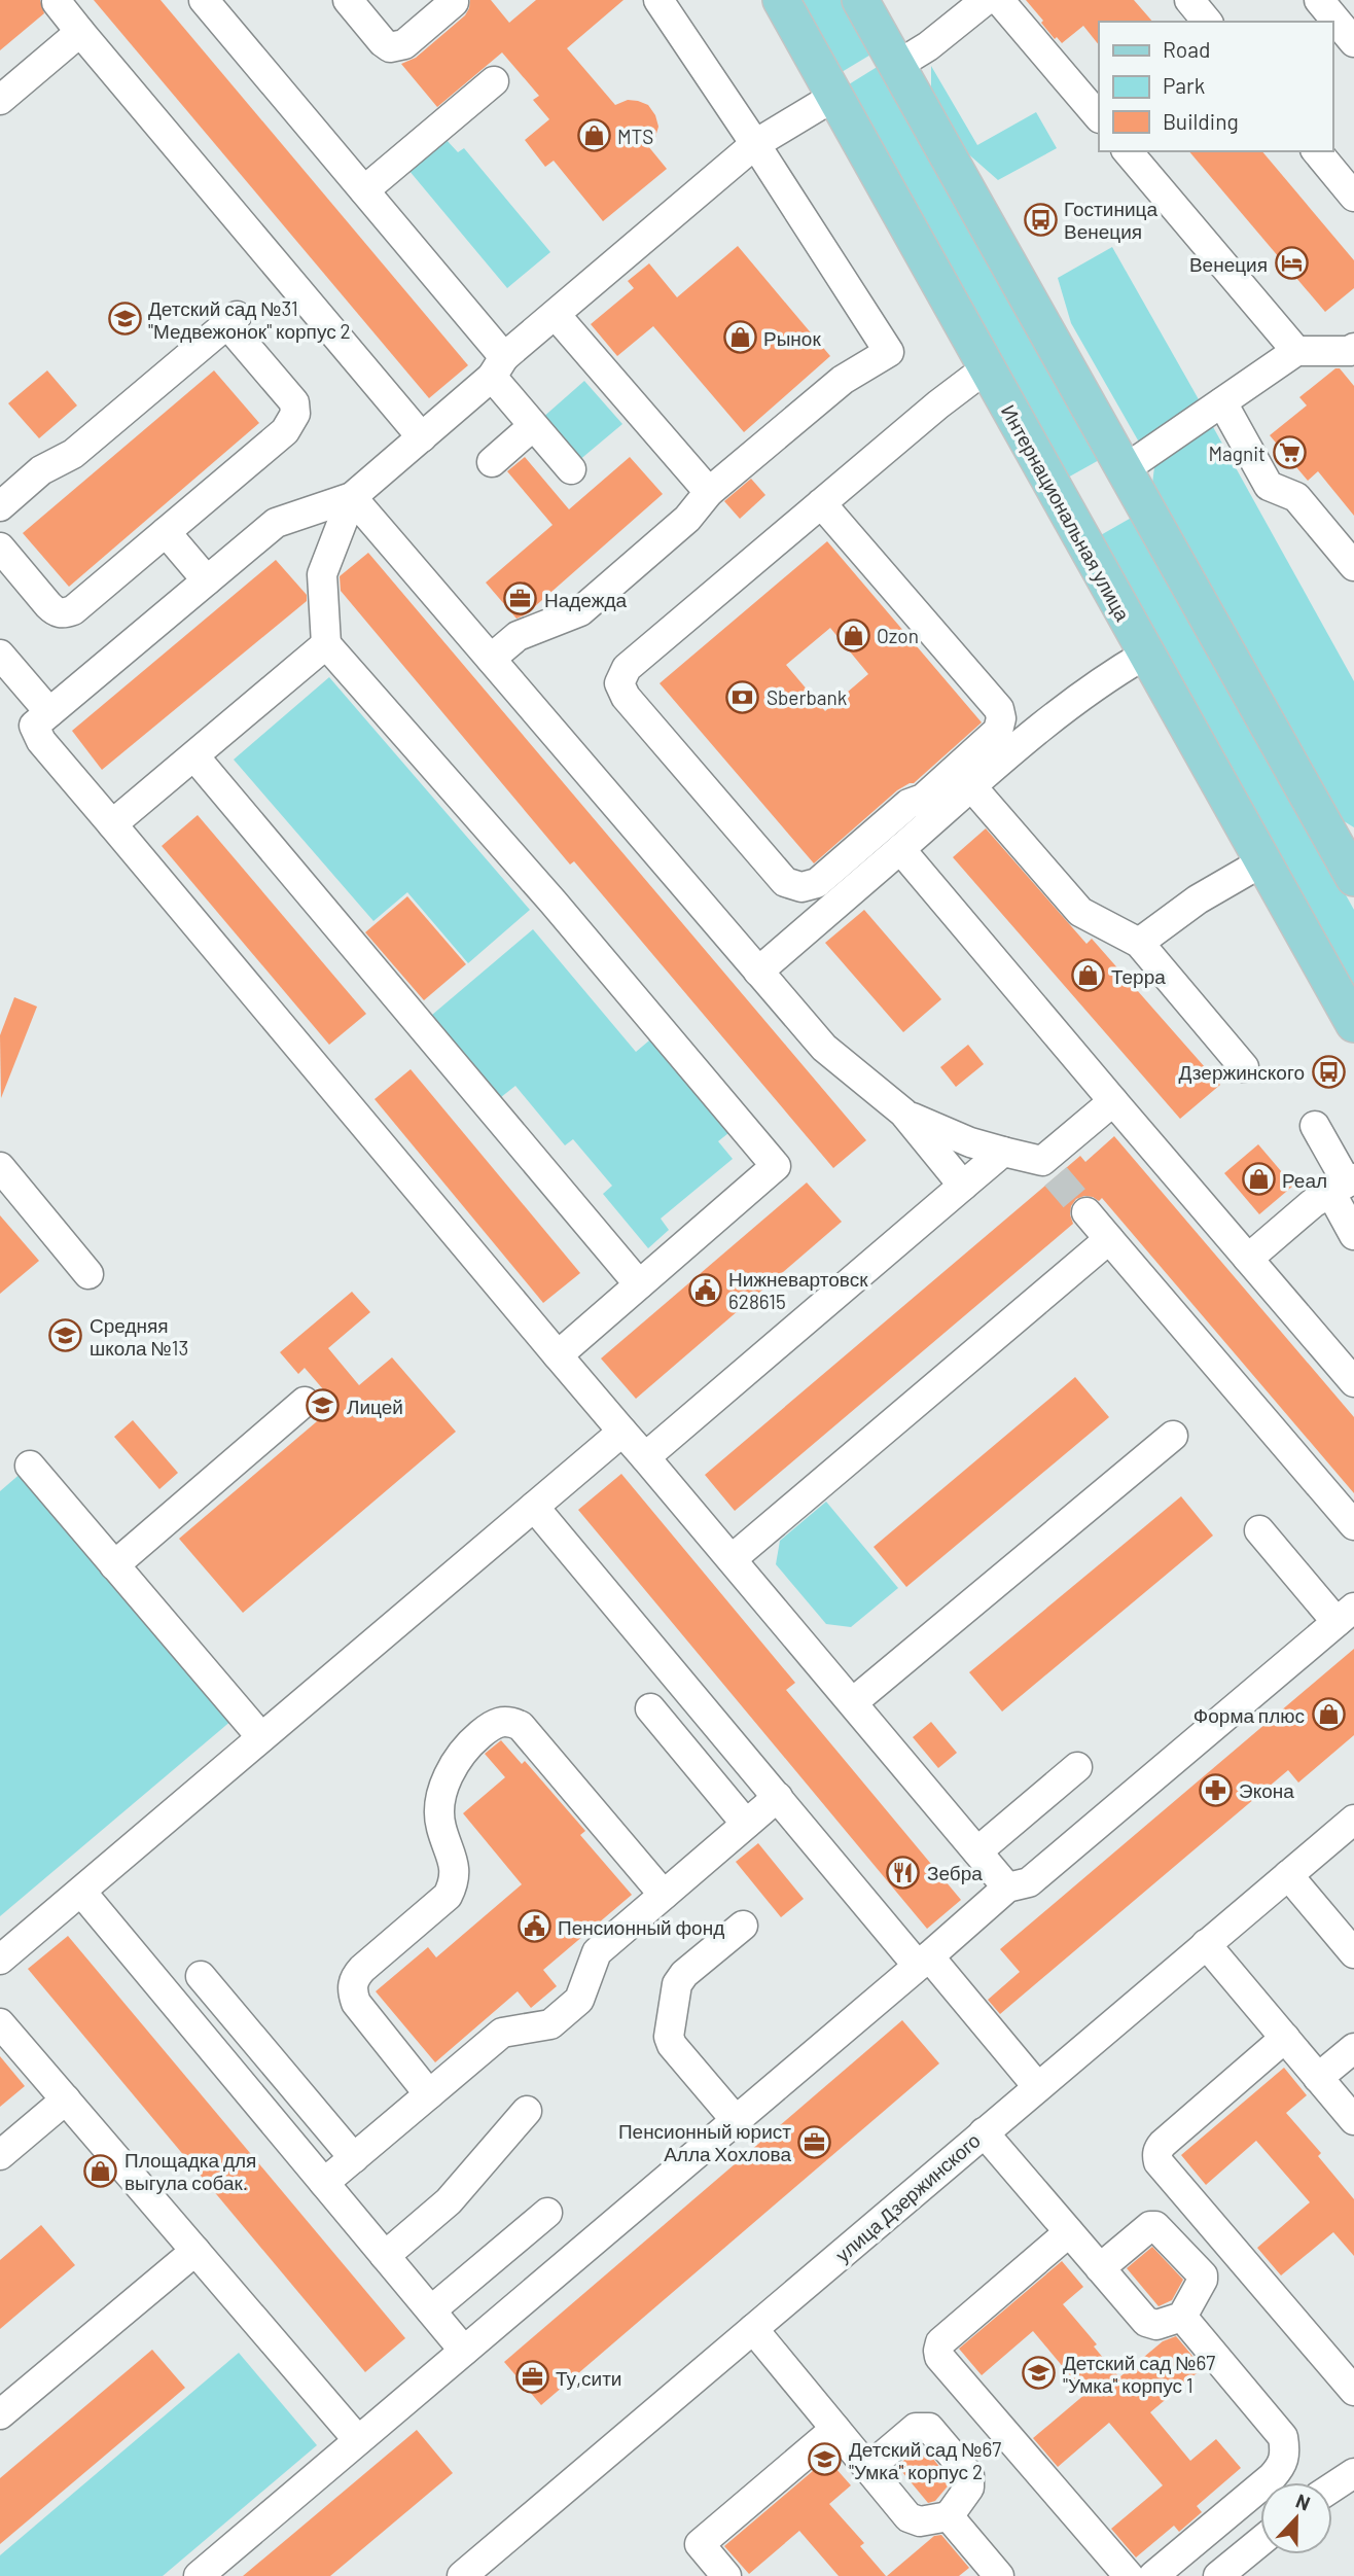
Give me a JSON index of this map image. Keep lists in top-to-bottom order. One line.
{"streets":{"main road":["Интернациональная улица"],"street":["улица Дзержинского"]},"places":{"shop":["MTS","Рынок","Ozon","Терра","Реал","Форма плюс","Площадка для выгула собак."],"bus stop":["Гостиница Венеция","Дзержинского"],"hotel":["Венеция"],"school or university":["Детский сад №31 \"Медвежонок\" корпус 2","Средняя школа №13","Лицей","Детский сад №67 \"Умка\" корпус 1","Детский сад №67 \"Умка\" корпус 2"],"supermarket":["Magnit"],"office":["Надежда","Пенсионный юрист Алла Хохлова","Ту,сити"],"bank":["Sberbank"],"public building":["Нижневартовск 628615","Пенсионный фонд"],"pharmacy":["Экона"],"restaurant":["Зебра"]},"legend":["Road","Park","Building"],"north":"top"}
